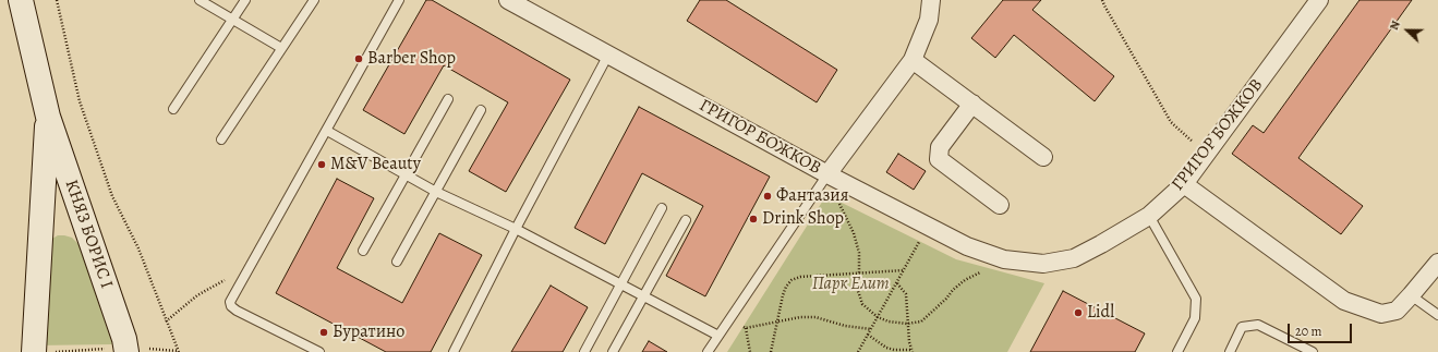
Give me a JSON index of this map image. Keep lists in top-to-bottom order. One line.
{"streets":{"street":["ГРИГОР БОЖКОВ","КНЯЗ БОРИС I"]},"parks":["Парк Елит"],"places":["Barber Shop","M&V Beauty","Фантазия","Drink Shop","Lidl","Буратино"],"scale_bar":"20 m","north":"left"}
